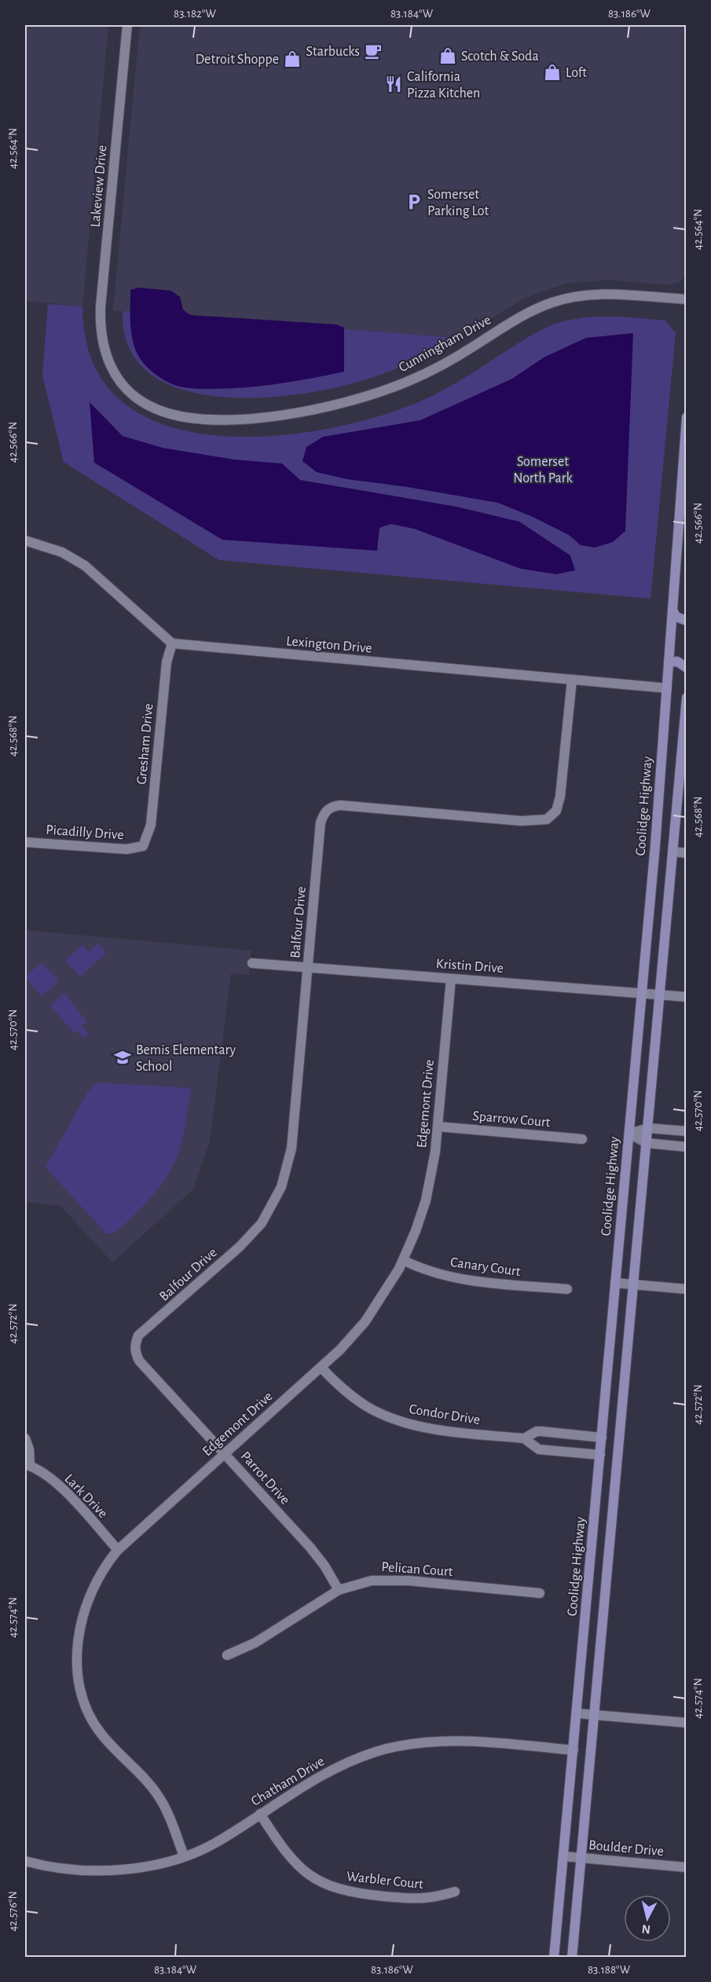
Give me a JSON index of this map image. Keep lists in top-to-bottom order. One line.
{"streets":{"main road":["Coolidge Highway"],"street":["Lakeview Drive","Cunningham Drive","Lexington Drive","Gresham Drive","Picadilly Drive","Balfour Drive","Kristin Drive","Edgemont Drive","Sparrow Court","Canary Court","Condor Drive","Parrot Drive","Lark Drive","Pelican Court","Chatham Drive","Boulder Drive","Warbler Court"]},"crossings":[["Lakeview Drive","Cunningham Drive"],["Lexington Drive","Gresham Drive"],["Lexington Drive","Coolidge Highway"],["Lexington Drive","Balfour Drive"],["Gresham Drive","Picadilly Drive"],["Coolidge Highway","Kristin Drive"],["Coolidge Highway","Condor Drive"],["Coolidge Highway","Chatham Drive"],["Coolidge Highway","Boulder Drive"],["Balfour Drive","Kristin Drive"],["Balfour Drive","Parrot Drive"],["Kristin Drive","Edgemont Drive"],["Edgemont Drive","Sparrow Court"],["Edgemont Drive","Canary Court"],["Edgemont Drive","Condor Drive"],["Edgemont Drive","Parrot Drive"],["Edgemont Drive","Lark Drive"],["Edgemont Drive","Chatham Drive"],["Parrot Drive","Pelican Court"],["Chatham Drive","Warbler Court"]],"parks":["Somerset North Park"],"places":{"cafe":["Starbucks"],"shop":["Scotch & Soda","Detroit Shoppe","Loft"],"restaurant":["California Pizza Kitchen"],"parking":["Somerset Parking Lot"],"school or university":["Bemis Elementary School"]},"north":"bottom","coordinates":["83.182°W","83.184°W","83.186°W","42.564°N","42.566°N","42.568°N","42.570°N","42.572°N","42.574°N","42.576°N","83.188°W"]}
